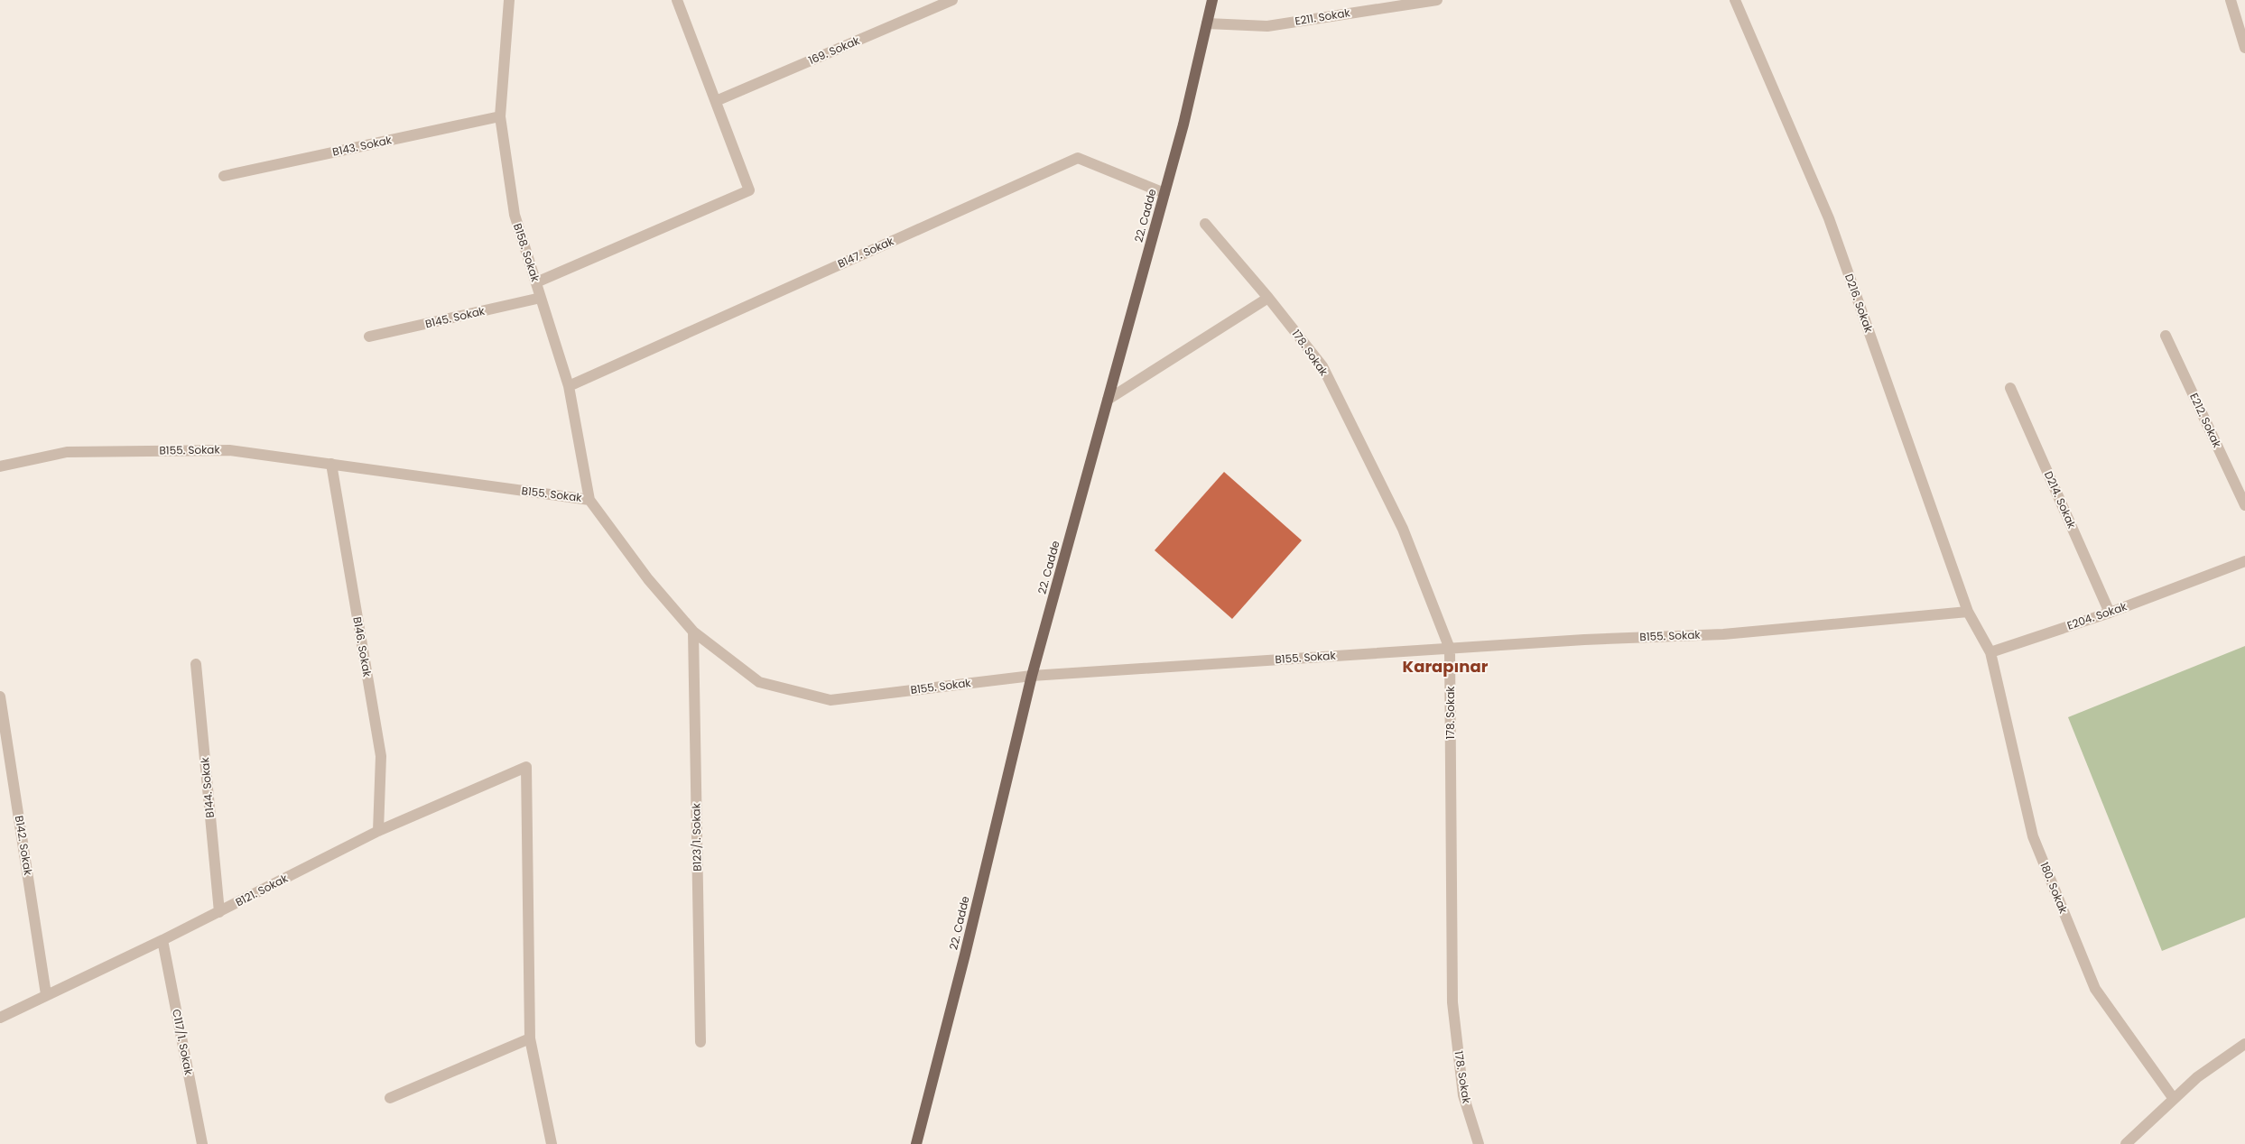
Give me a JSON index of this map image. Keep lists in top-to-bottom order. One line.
{"streets":{"main road":["22. Cadde"],"street":["E211. Sokak","169. Sokak","B143. Sokak","B158. Sokak","B147. Sokak","D216. Sokak","B145. Sokak","178. Sokak","E212. Sokak","B155. Sokak","D214. Sokak","E204. Sokak","B146. Sokak","B144. Sokak","B123/1. Sokak","B142. Sokak","180. Sokak","B121. Sokak","C117/1. Sokak"]},"crossings":[["E211. Sokak","22. Cadde"],["B143. Sokak","B158. Sokak"],["22. Cadde","B147. Sokak"],["22. Cadde","B155. Sokak"],["B158. Sokak","B147. Sokak"],["B158. Sokak","B145. Sokak"],["B158. Sokak","B155. Sokak"],["D216. Sokak","B155. Sokak"],["178. Sokak","B155. Sokak"],["B155. Sokak","B146. Sokak"],["B155. Sokak","B123/1. Sokak"],["D214. Sokak","E204. Sokak"],["E204. Sokak","180. Sokak"],["B146. Sokak","B121. Sokak"],["B144. Sokak","B121. Sokak"],["B142. Sokak","B121. Sokak"],["B121. Sokak","C117/1. Sokak"]],"districts":["Karapınar"]}
